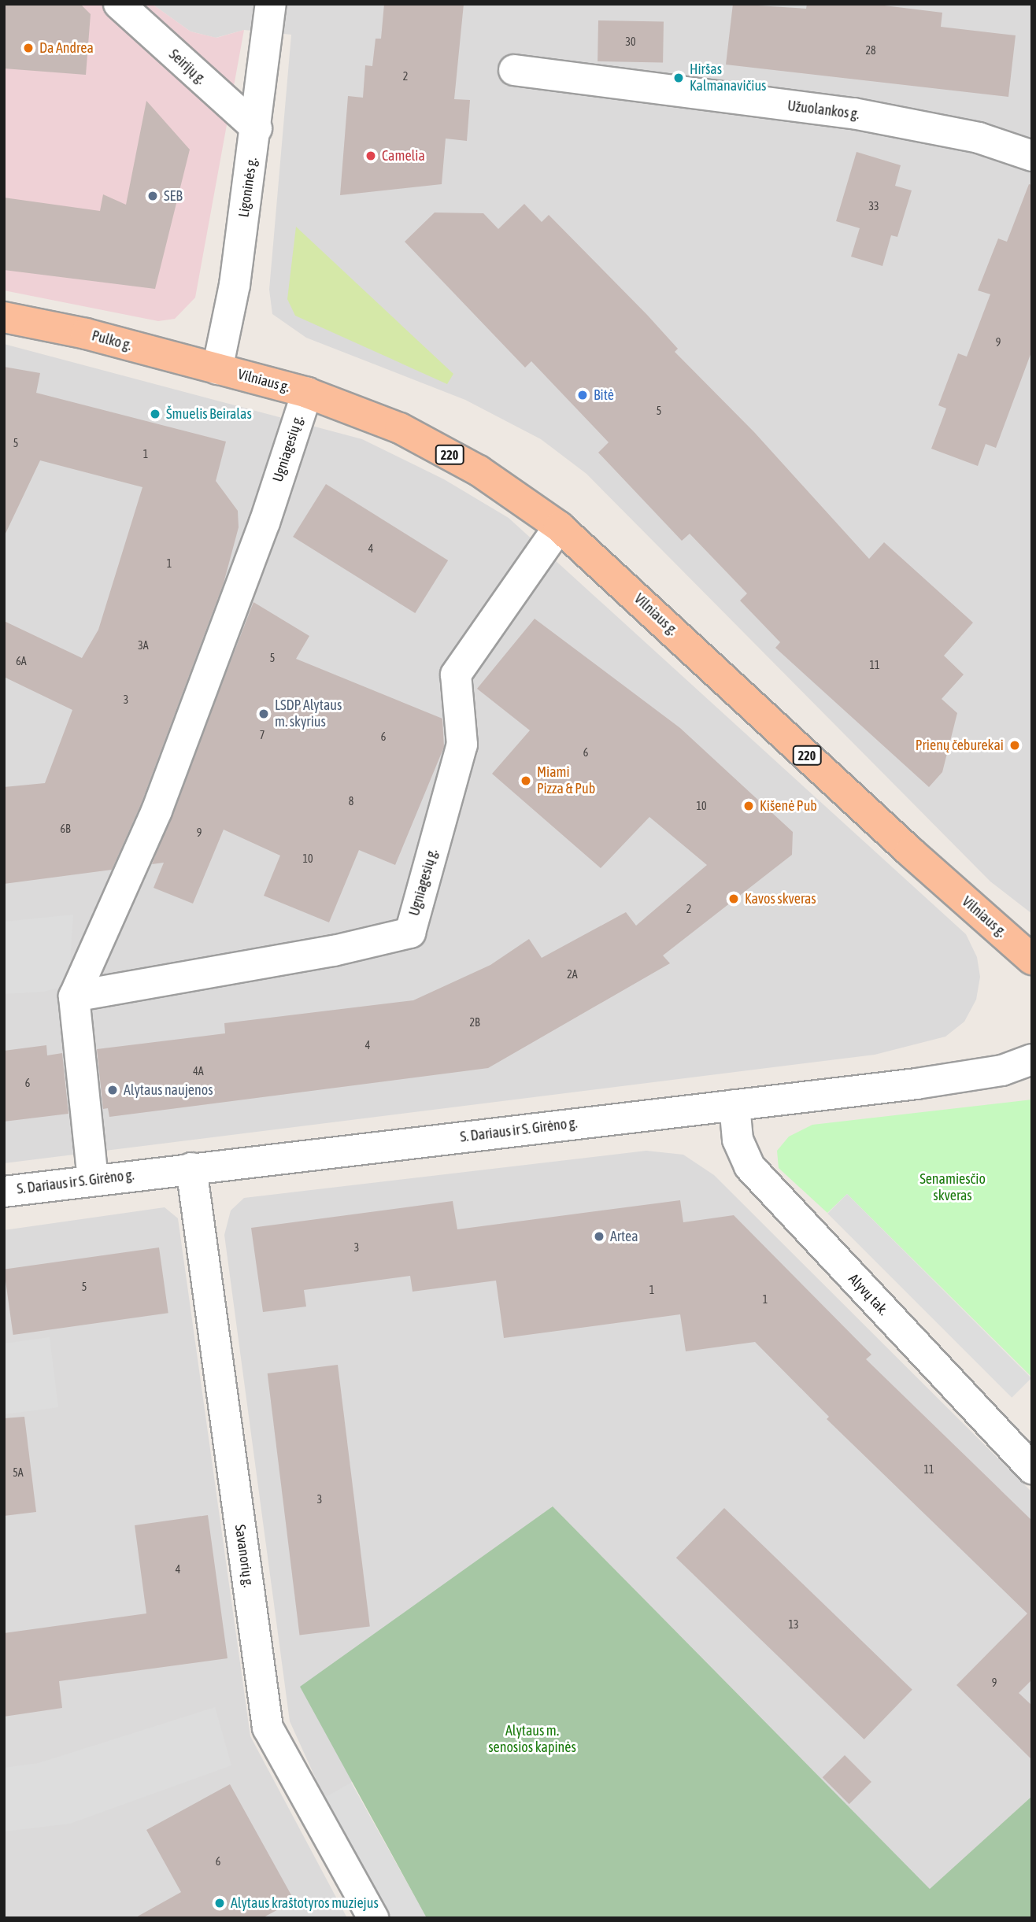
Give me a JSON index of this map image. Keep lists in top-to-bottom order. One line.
{"streets":{"main road":["Pulko g.","Vilniaus g.","220"],"street":["Seirijų g.","Užuolankos g.","Ligoninės g.","Ugniagesių g.","S. Dariaus ir S. Girėno g.","Alyvų tak.","Savanorių g."]},"crossings":[["Seirijų g.","Ligoninės g."],["Ligoninės g.","Pulko g."],["Ligoninės g.","Vilniaus g."],["Pulko g.","Vilniaus g."],["Vilniaus g.","Ugniagesių g."],["Ugniagesių g.","S. Dariaus ir S. Girėno g."],["S. Dariaus ir S. Girėno g.","Alyvų tak."],["S. Dariaus ir S. Girėno g.","Savanorių g."]],"parks":["Senamiesčio skveras","Alytaus m. senosios kapinės"],"places":["Da Andrea","Hiršas Kalmanavičius","Camelia","SEB","Bitė","Šmuelis Beiralas","LSDP Alytaus m. skyrius","Prienų čeburekai","Miami Pizza & Pub","Kišenė Pub","Kavos skveras","Alytaus naujenos","Artea","Alytaus kraštotyros muziejus"],"house_numbers":["30","28","2","33","9","5","5","1","4","1","3A","5","6A","11","3","7","6","6","8","10","6B","9","10","2","2A","2B","4","4A","6","3","5","1","1","11","5A","3","4","13","9","6"]}
